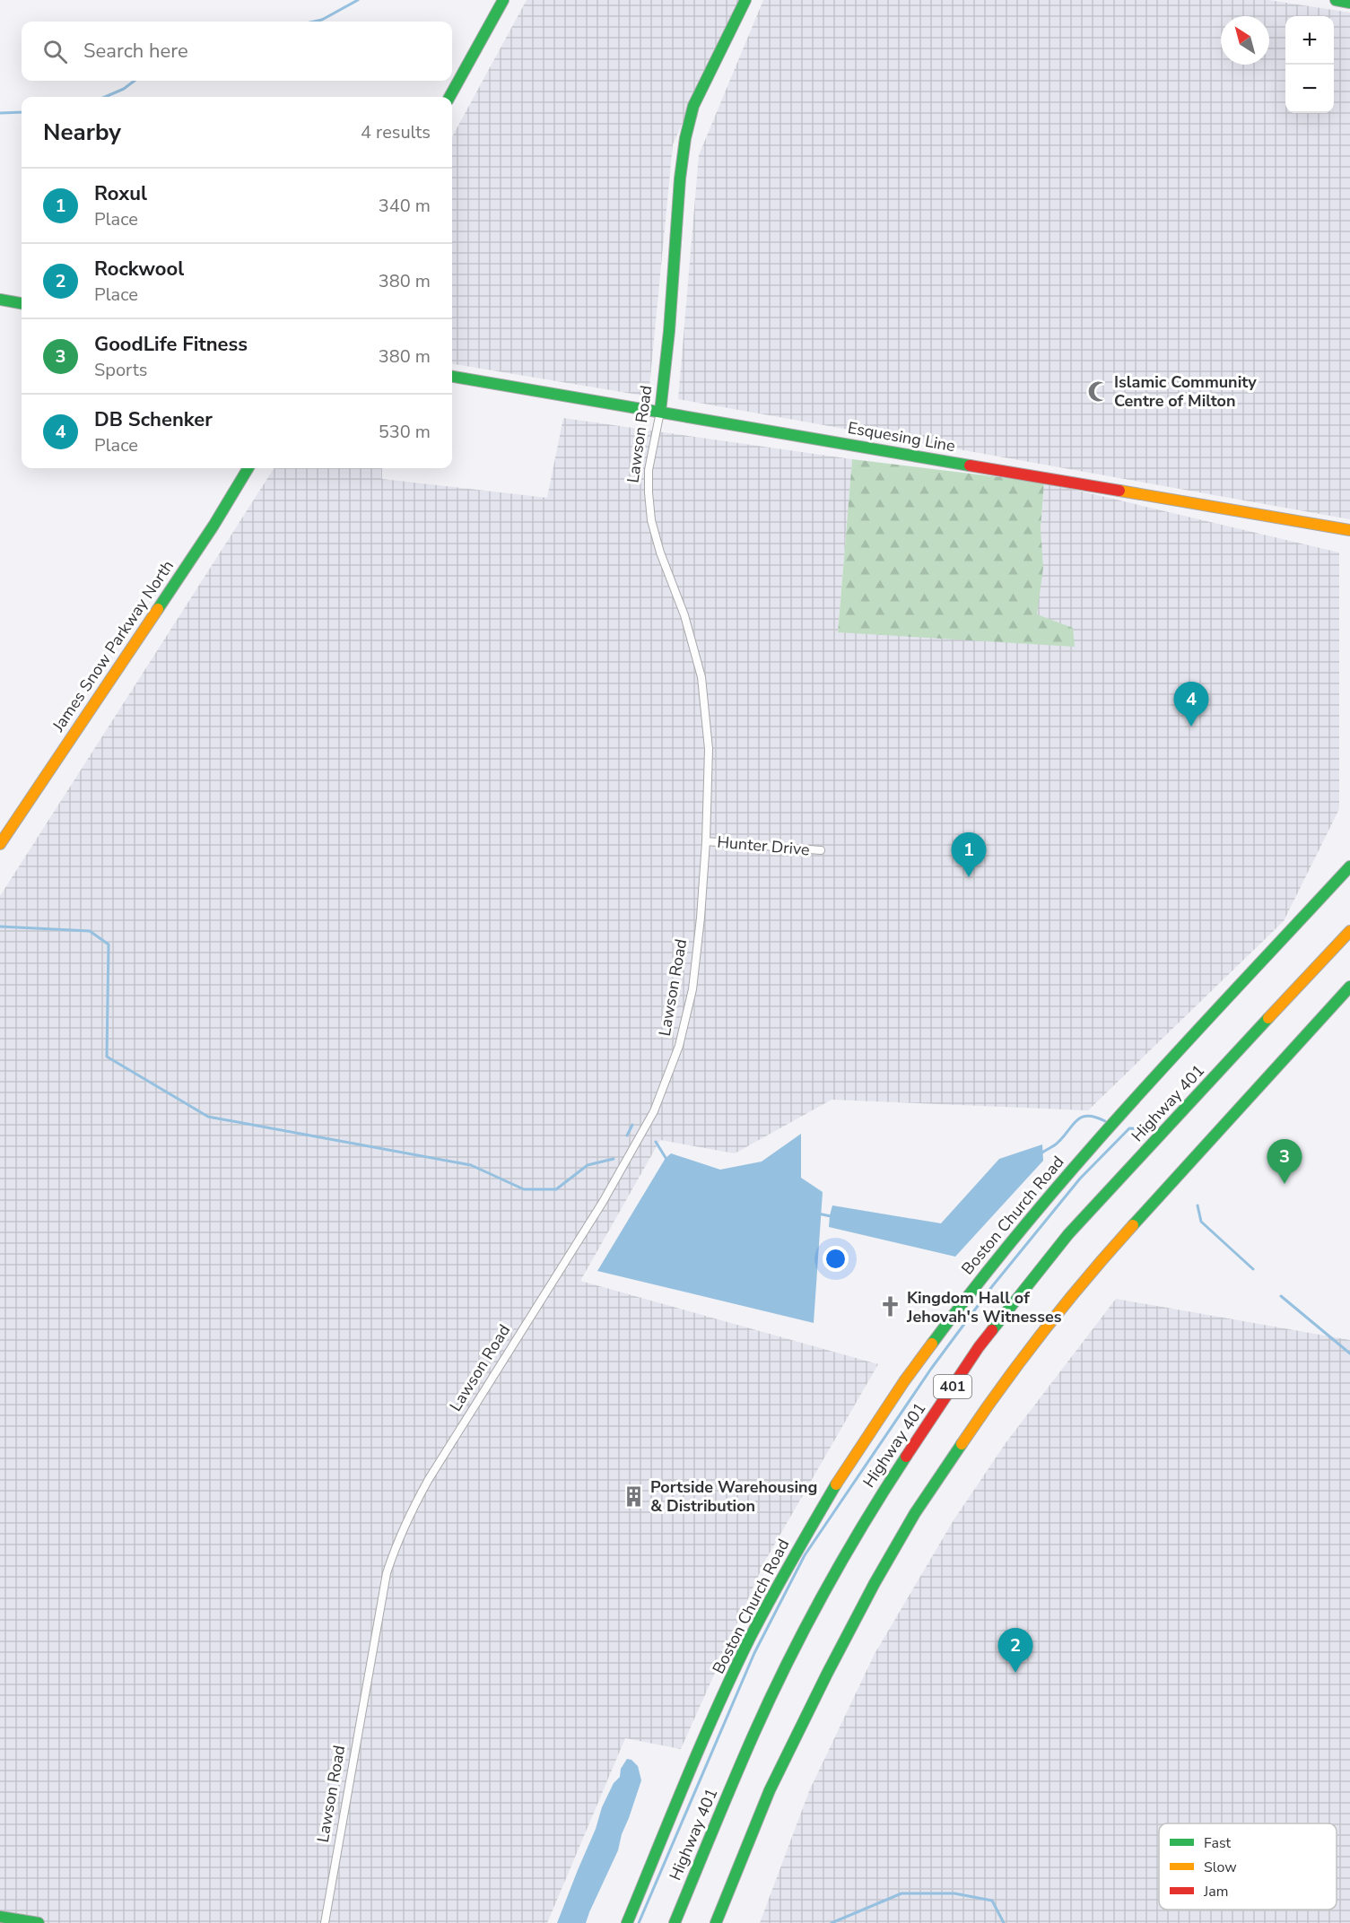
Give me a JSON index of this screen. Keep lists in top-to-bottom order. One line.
{"streets":{"main road":["Lawson Road","Esquesing Line","James Snow Parkway North","Highway 401","Boston Church Road","401"],"street":["Hunter Drive"]},"crossings":[["Lawson Road","Esquesing Line"],["Lawson Road","Hunter Drive"]],"places":{"mosque":["Islamic Community Centre of Milton"],"church":["Kingdom Hall of Jehovah's Witnesses"],"building":["Portside Warehousing & Distribution"]},"legend":["Fast","Slow","Jam"],"north":"top left","page":{"map_buttons":["+","−"],"search":"Search here","heading":["Nearby","4 results"],"list":[{"mark":"1","name":"Roxul","note":"Place","value":"340 m"},{"mark":"2","name":"Rockwool","note":"Place","value":"380 m"},{"mark":"3","name":"GoodLife Fitness","note":"Sports","value":"380 m"},{"mark":"4","name":"DB Schenker","note":"Place","value":"530 m"}],"pins":["4","1","3","2"]}}
